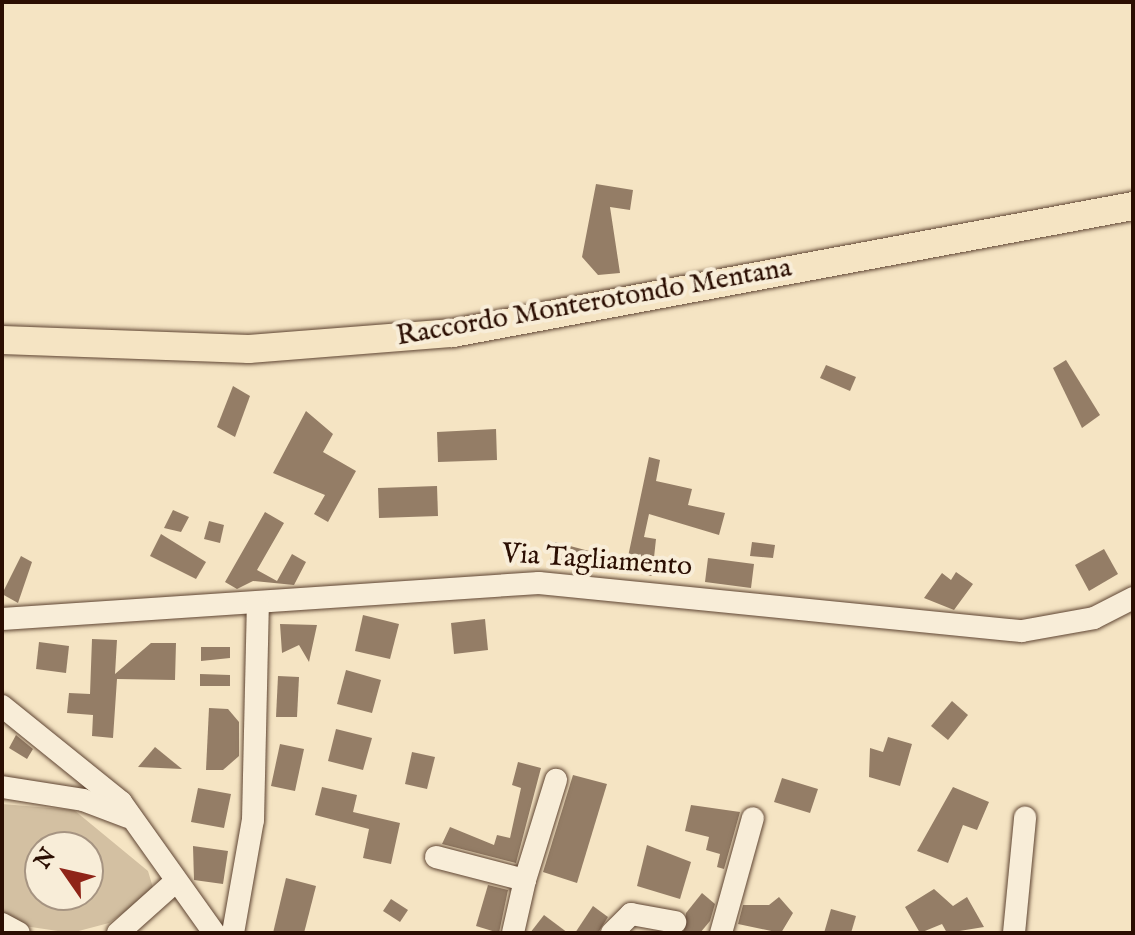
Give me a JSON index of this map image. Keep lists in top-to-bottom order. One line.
{"streets":{"main road":["Raccordo Monterotondo Mentana"],"street":["Via Tagliamento"]},"north":"top left"}
